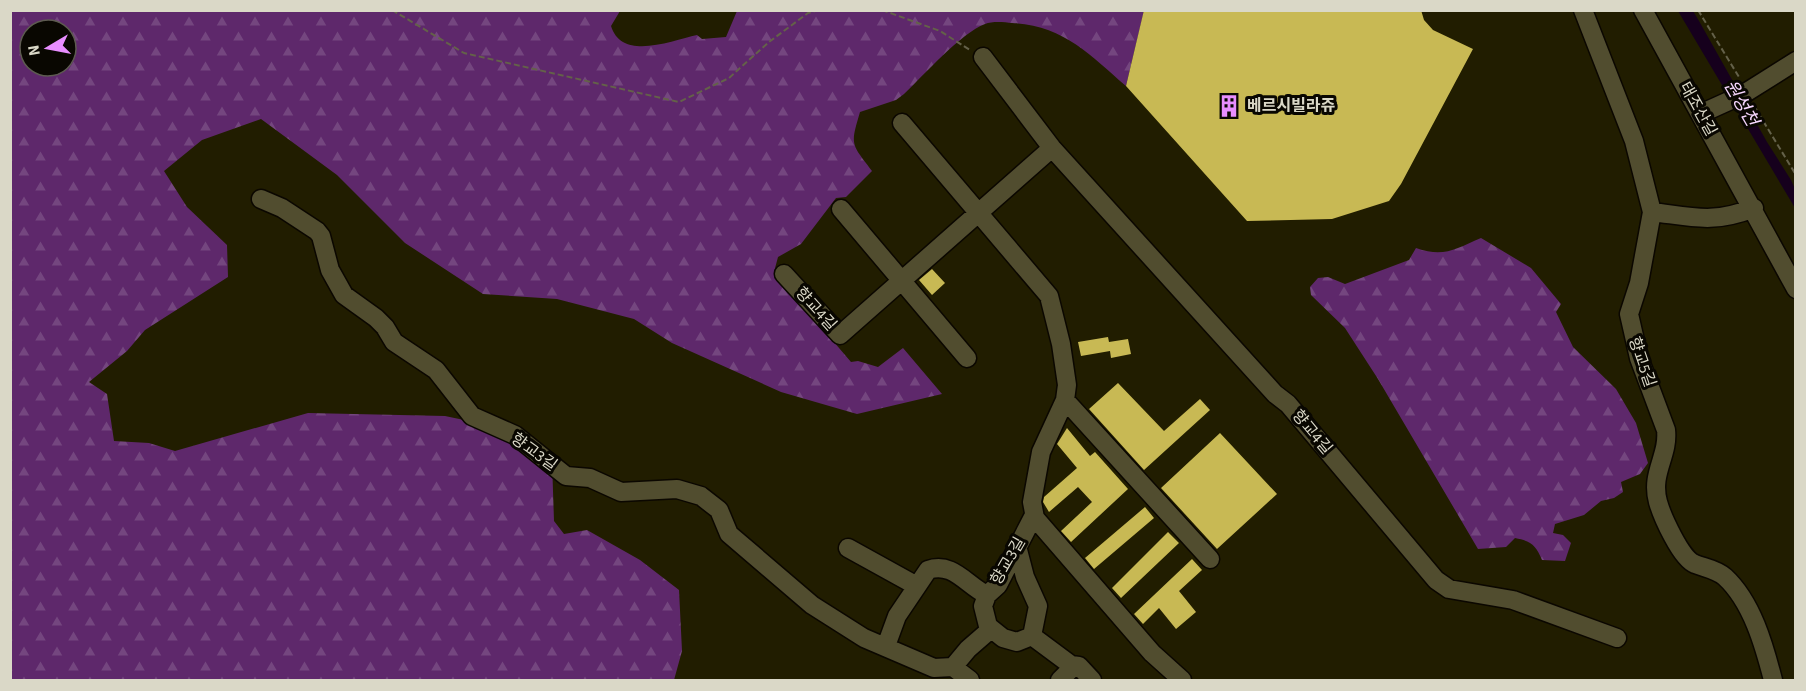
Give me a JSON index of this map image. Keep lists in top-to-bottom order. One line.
{"streets":{"street":["태조산길","향교4길","향교5길","향교3길"]},"water":["원성천"],"places":{"building":["베르시빌라쥬"]},"north":"left"}
